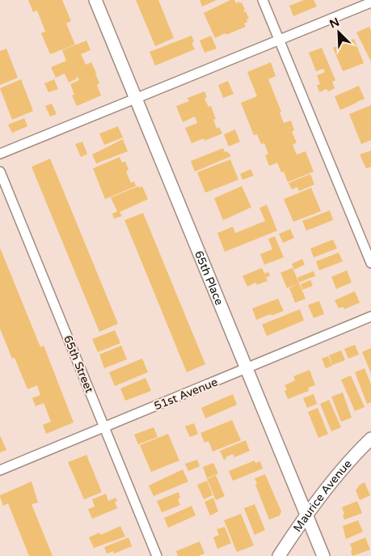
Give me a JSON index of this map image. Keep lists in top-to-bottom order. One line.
{"streets":{"street":["65th Place","65th Street","51st Avenue","Maurice Avenue"]},"crossings":[["65th Place","51st Avenue"],["65th Place","Maurice Avenue"],["65th Street","51st Avenue"]],"north":"top left"}
